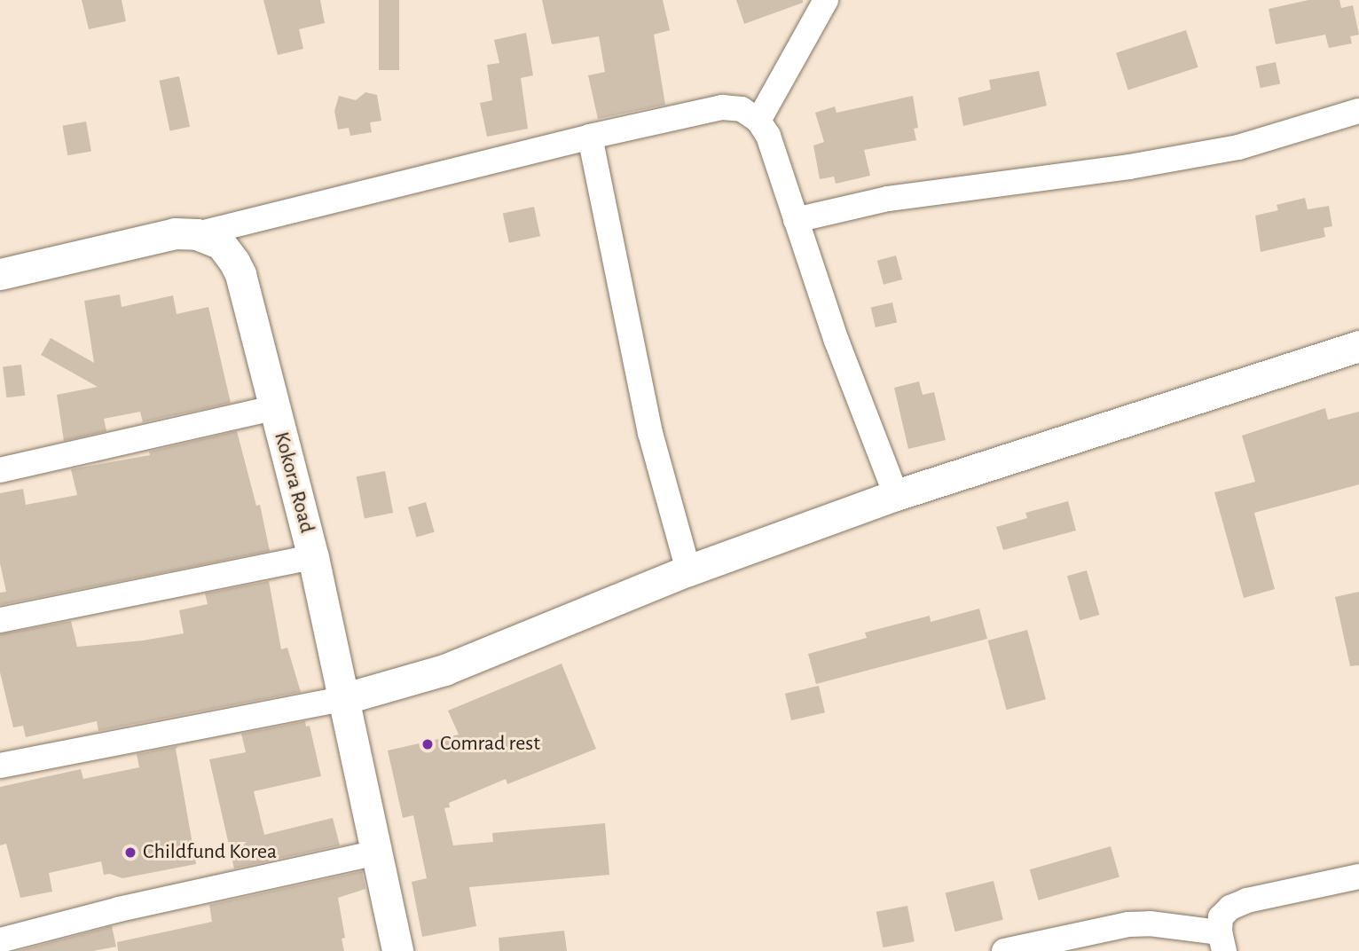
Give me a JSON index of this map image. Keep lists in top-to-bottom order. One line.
{"streets":{"street":["Kokora Road"]},"places":["Comrad rest","Childfund Korea"]}
